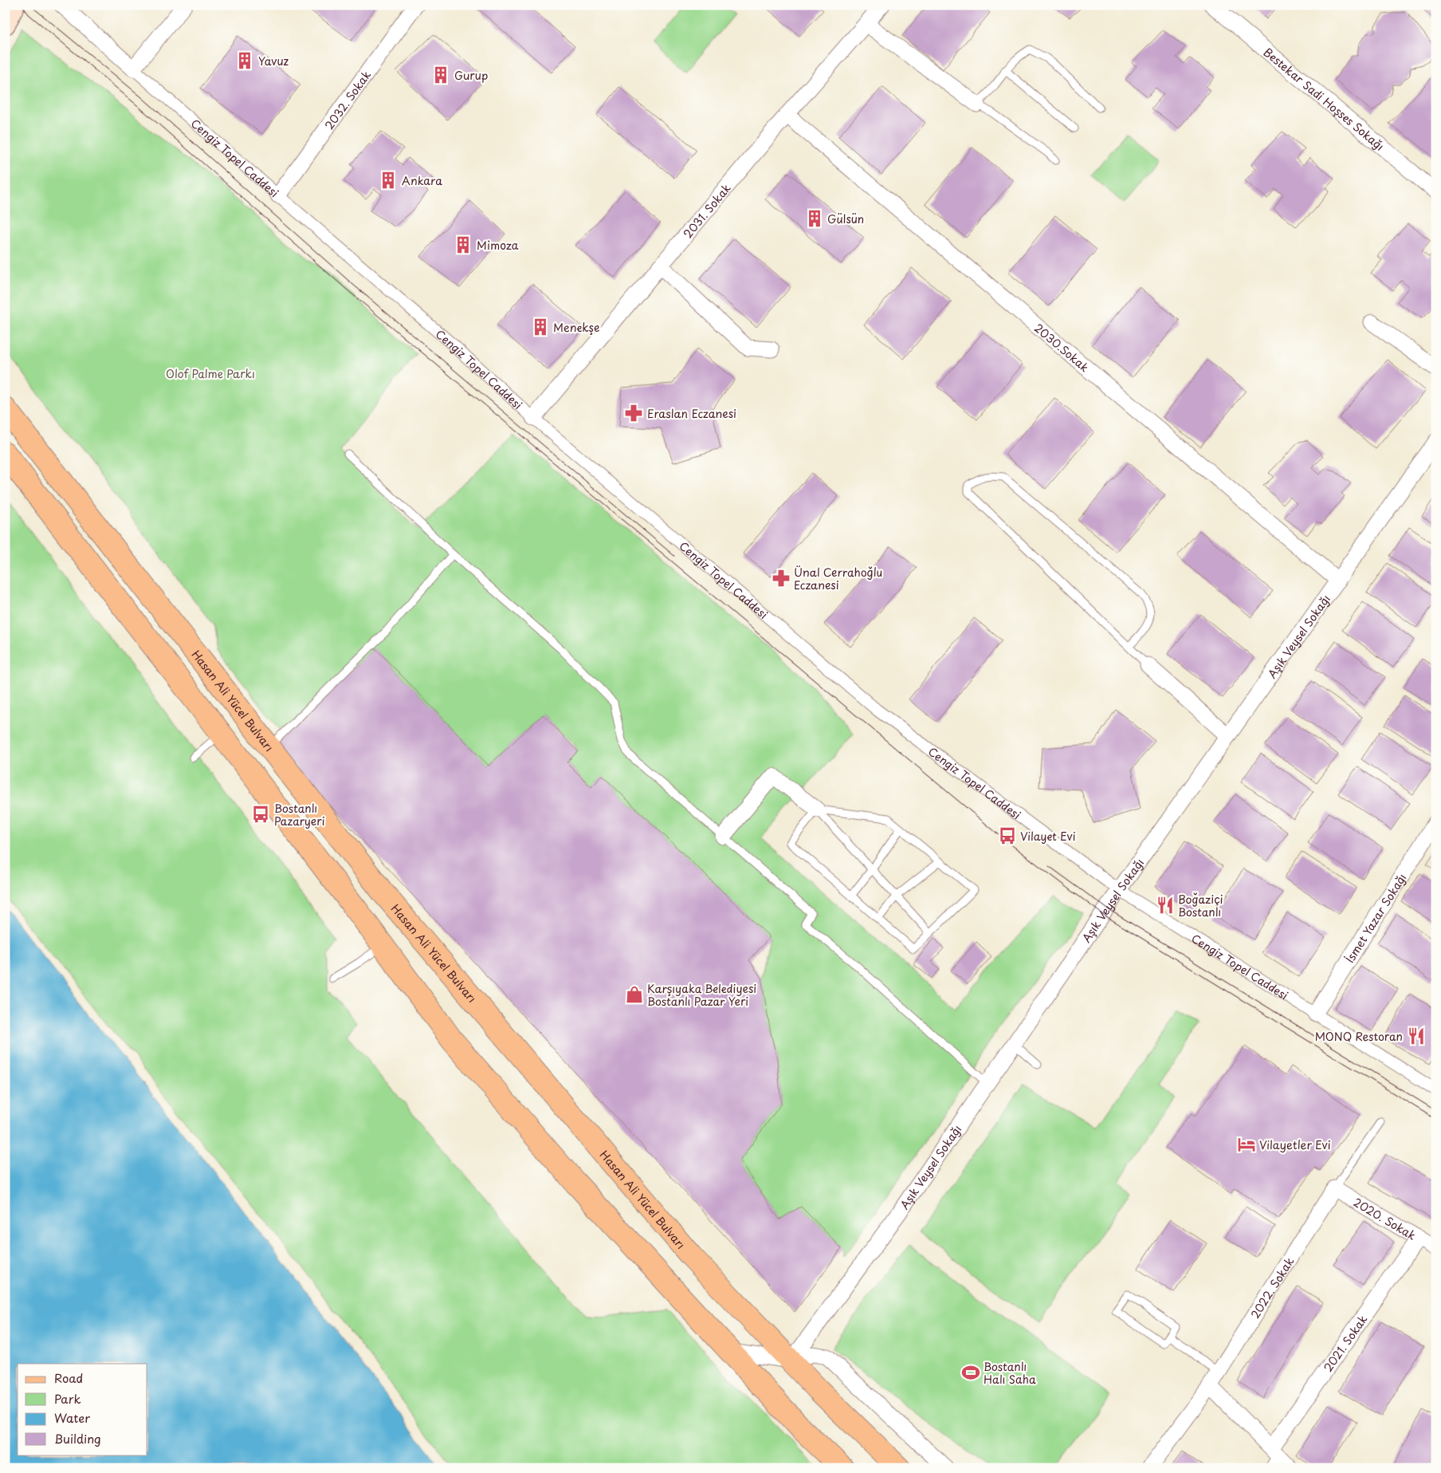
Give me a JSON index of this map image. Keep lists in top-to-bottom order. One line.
{"streets":{"main road":["Hasan Ali Yücel Bulvarı"],"street":["Bestekar Sadi Hoşses Sokağı","2032. Sokak","Cengiz Topel Caddesi","2031. Sokak","2030.Sokak","Aşık Veysel Sokağı","İsmet Yazar Sokağı","2020. Sokak","2022. Sokak","2021. Sokak"]},"crossings":[["2032. Sokak","Cengiz Topel Caddesi"],["Cengiz Topel Caddesi","2031. Sokak"],["Cengiz Topel Caddesi","Aşık Veysel Sokağı"],["Cengiz Topel Caddesi","İsmet Yazar Sokağı"],["2031. Sokak","2030.Sokak"],["2030.Sokak","Aşık Veysel Sokağı"],["Aşık Veysel Sokağı","Hasan Ali Yücel Bulvarı"],["2020. Sokak","2022. Sokak"],["2020. Sokak","2021. Sokak"]],"parks":["Olof Palme Parkı"],"places":{"building":["Yavuz","Gurup","Ankara","Gülsün","Mimoza","Menekşe"],"pharmacy":["Eraslan Eczanesi","Ünal Cerrahoğlu Eczanesi"],"bus stop":["Bostanlı Pazaryeri","Vilayet Evi"],"restaurant":["Boğaziçi Bostanlı","MONQ Restoran"],"shop":["Karşıyaka Belediyesi Bostanlı Pazar Yeri"],"hotel":["Vilayetler Evi"],"sports":["Bostanlı Halı Saha"]},"legend":["Road","Park","Water","Building"]}
